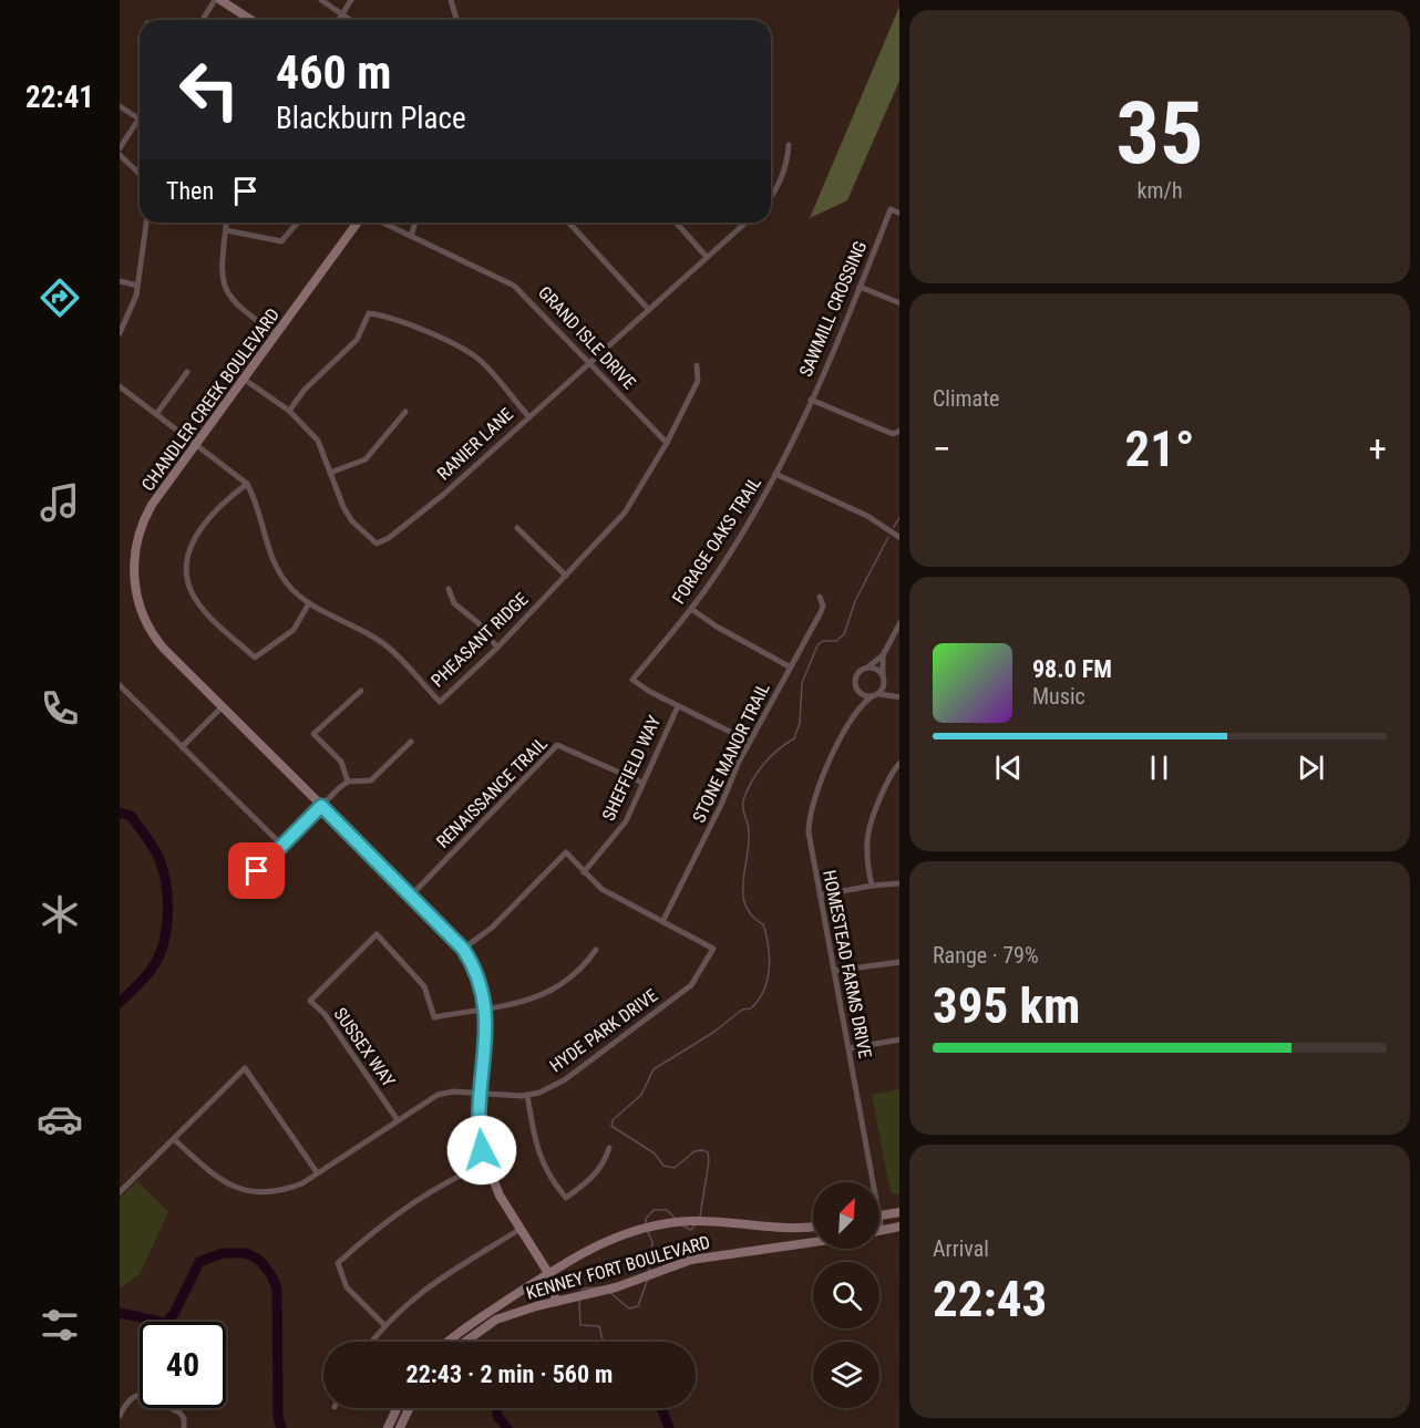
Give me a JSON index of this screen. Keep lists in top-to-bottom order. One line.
{"streets":{"street":["SAWMILL CROSSING","GRAND ISLE DRIVE","CHANDLER CREEK BOULEVARD","RANIER LANE","FORAGE OAKS TRAIL","PHEASANT RIDGE","STONE MANOR TRAIL","SHEFFIELD WAY","RENAISSANCE TRAIL","HOMESTEAD FARMS DRIVE","HYDE PARK DRIVE","SUSSEX WAY","KENNEY FORT BOULEVARD"]},"crossings":[["SAWMILL CROSSING","FORAGE OAKS TRAIL"],["GRAND ISLE DRIVE","RANIER LANE"],["GRAND ISLE DRIVE","PHEASANT RIDGE"],["CHANDLER CREEK BOULEVARD","RANIER LANE"],["CHANDLER CREEK BOULEVARD","PHEASANT RIDGE"],["CHANDLER CREEK BOULEVARD","RENAISSANCE TRAIL"],["CHANDLER CREEK BOULEVARD","HYDE PARK DRIVE"],["CHANDLER CREEK BOULEVARD","SUSSEX WAY"],["CHANDLER CREEK BOULEVARD","KENNEY FORT BOULEVARD"],["FORAGE OAKS TRAIL","STONE MANOR TRAIL"],["FORAGE OAKS TRAIL","SHEFFIELD WAY"],["STONE MANOR TRAIL","HYDE PARK DRIVE"],["SHEFFIELD WAY","RENAISSANCE TRAIL"],["SHEFFIELD WAY","HYDE PARK DRIVE"],["HYDE PARK DRIVE","SUSSEX WAY"]],"north":"top right","page":{"tabs":"22:41","tile":[["35","km/h"],"Climate",["Range · 79%","395 km"],["Arrival","22:43"]],"turn":["460 m","Blackburn Place"],"then":"Then","heat":["−","21°","+"],"song":["98.0 FM","Music"],"limit":"40","trip":"22:43 · 2 min · 560 m"}}
